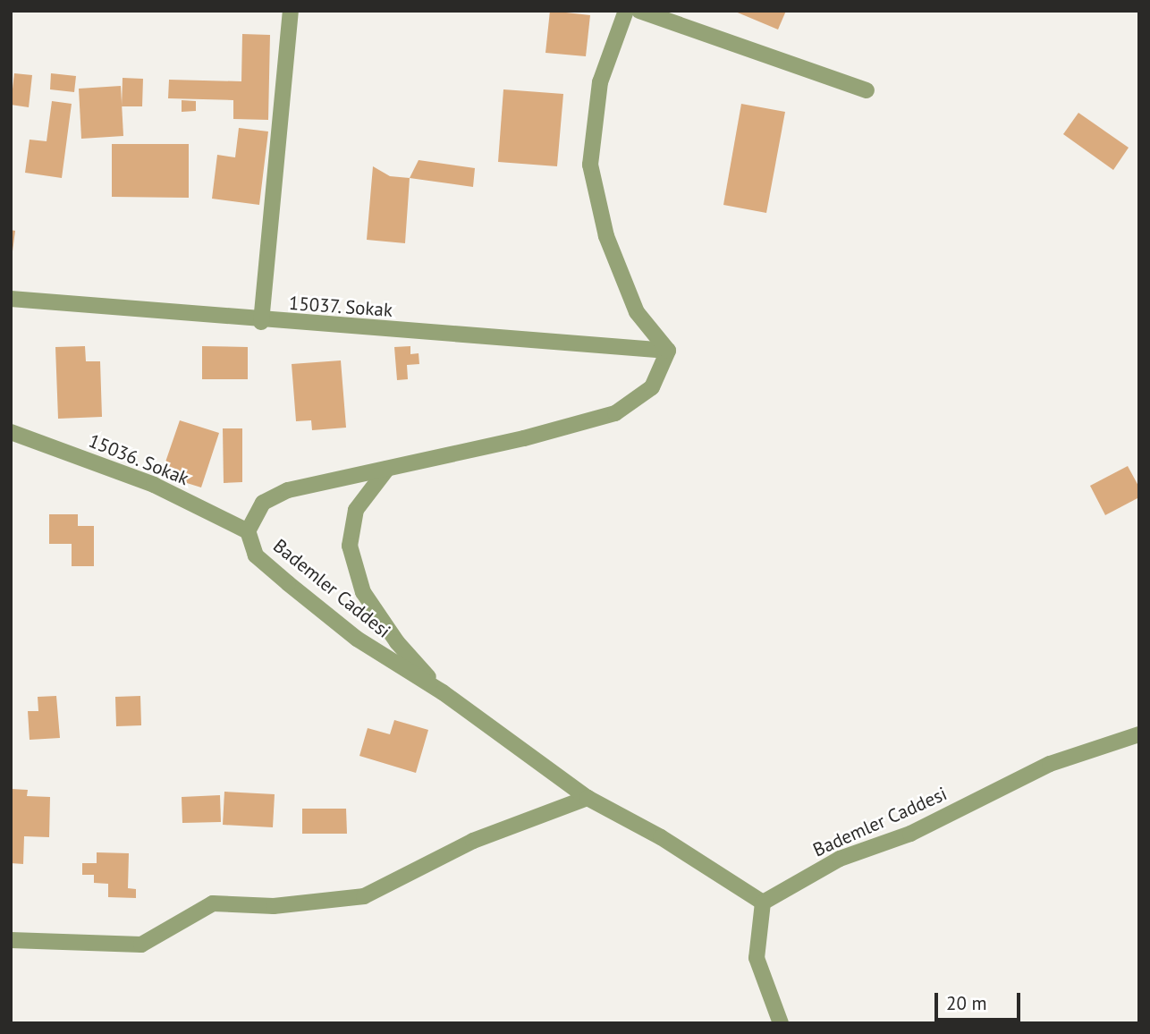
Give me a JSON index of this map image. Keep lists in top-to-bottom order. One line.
{"streets":{"street":["15037. Sokak","15036. Sokak","Bademler Caddesi"]},"crossings":[["15036. Sokak","Bademler Caddesi"]],"scale_bar":"20 m"}
